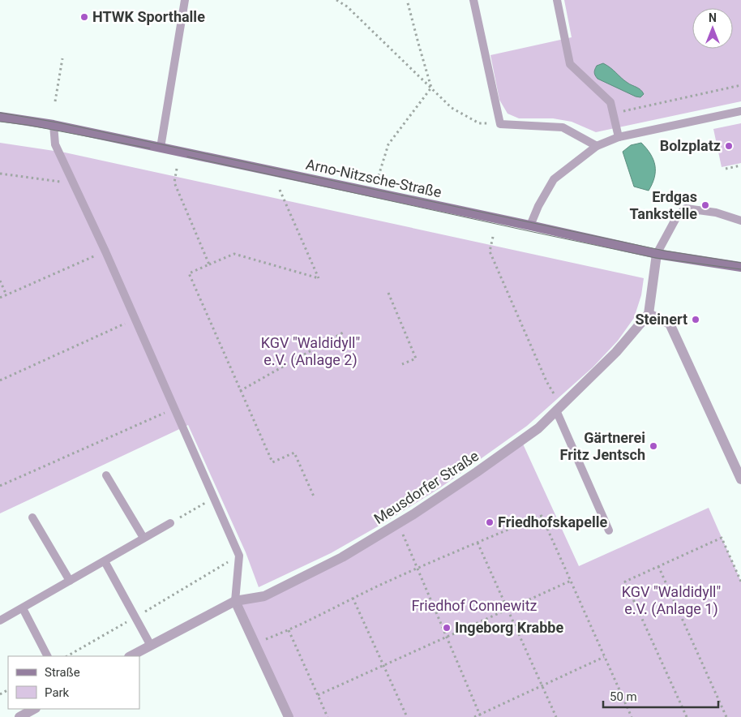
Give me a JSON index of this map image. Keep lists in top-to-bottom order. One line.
{"streets":{"main road":["Arno-Nitzsche-Straße"],"street":["Meusdorfer Straße"]},"parks":["KGV \"Waldidyll\" e.V. (Anlage 2)","KGV \"Waldidyll\" e.V. (Anlage 1)","Friedhof Connewitz"],"places":["HTWK Sporthalle","Bolzplatz","Erdgas Tankstelle","Steinert","Gärtnerei Fritz Jentsch","Friedhofskapelle","Ingeborg Krabbe"],"legend":["Straße","Park"],"scale_bar":"50 m","north":"top"}
